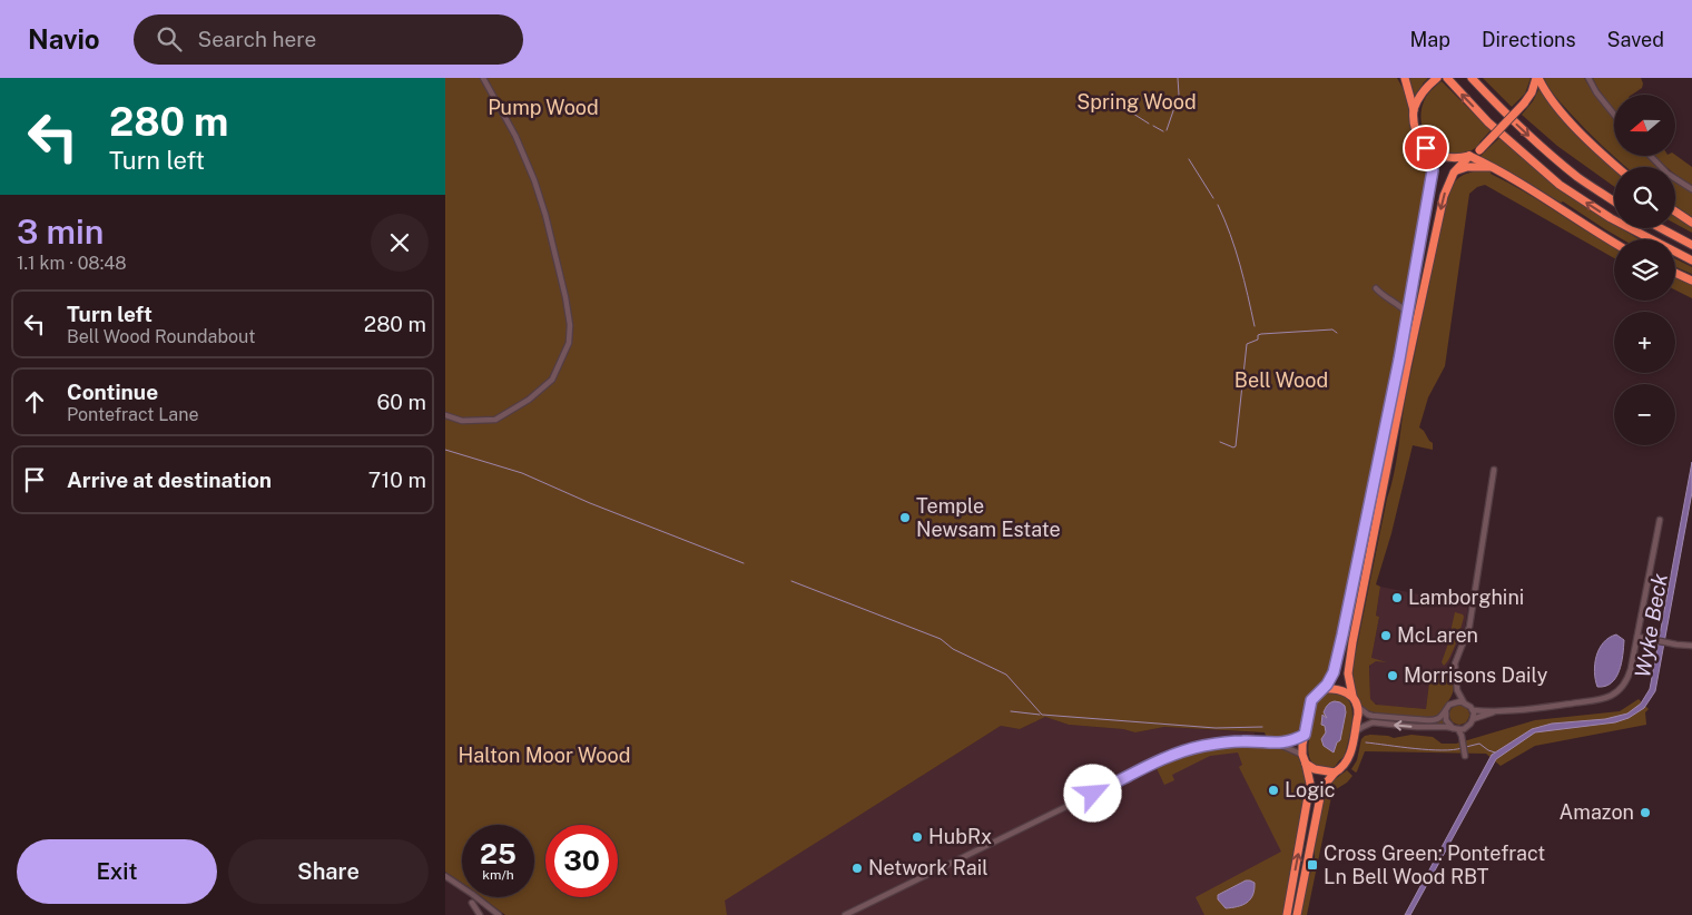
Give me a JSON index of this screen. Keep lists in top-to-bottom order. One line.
{"water":["Wyke Beck"],"parks":["Spring Wood","Pump Wood","Bell Wood","Halton Moor Wood"],"places":{"other":["Temple Newsam Estate","Lamborghini","McLaren","Morrisons Daily","Logic","Amazon","HubRx","Network Rail"],"transit":["Cross Green: Pontefract Ln Bell Wood RBT"]},"north":"left","page":{"header":"Navio","search":"Search here","nav":["Map","Directions","Saved"],"turn":["280 m","Turn left"],"map_buttons":["+","−"],"heading":["3 min","1.1 km · 08:48"],"list":[{"name":"Turn left","note":"Bell Wood Roundabout","value":"280 m"},{"name":"Continue","note":"Pontefract Lane","value":"60 m"},{"name":"Arrive at destination","value":"710 m"}],"speed":"25 km/h","limit":"30","buttons":["Exit","Share"]}}
